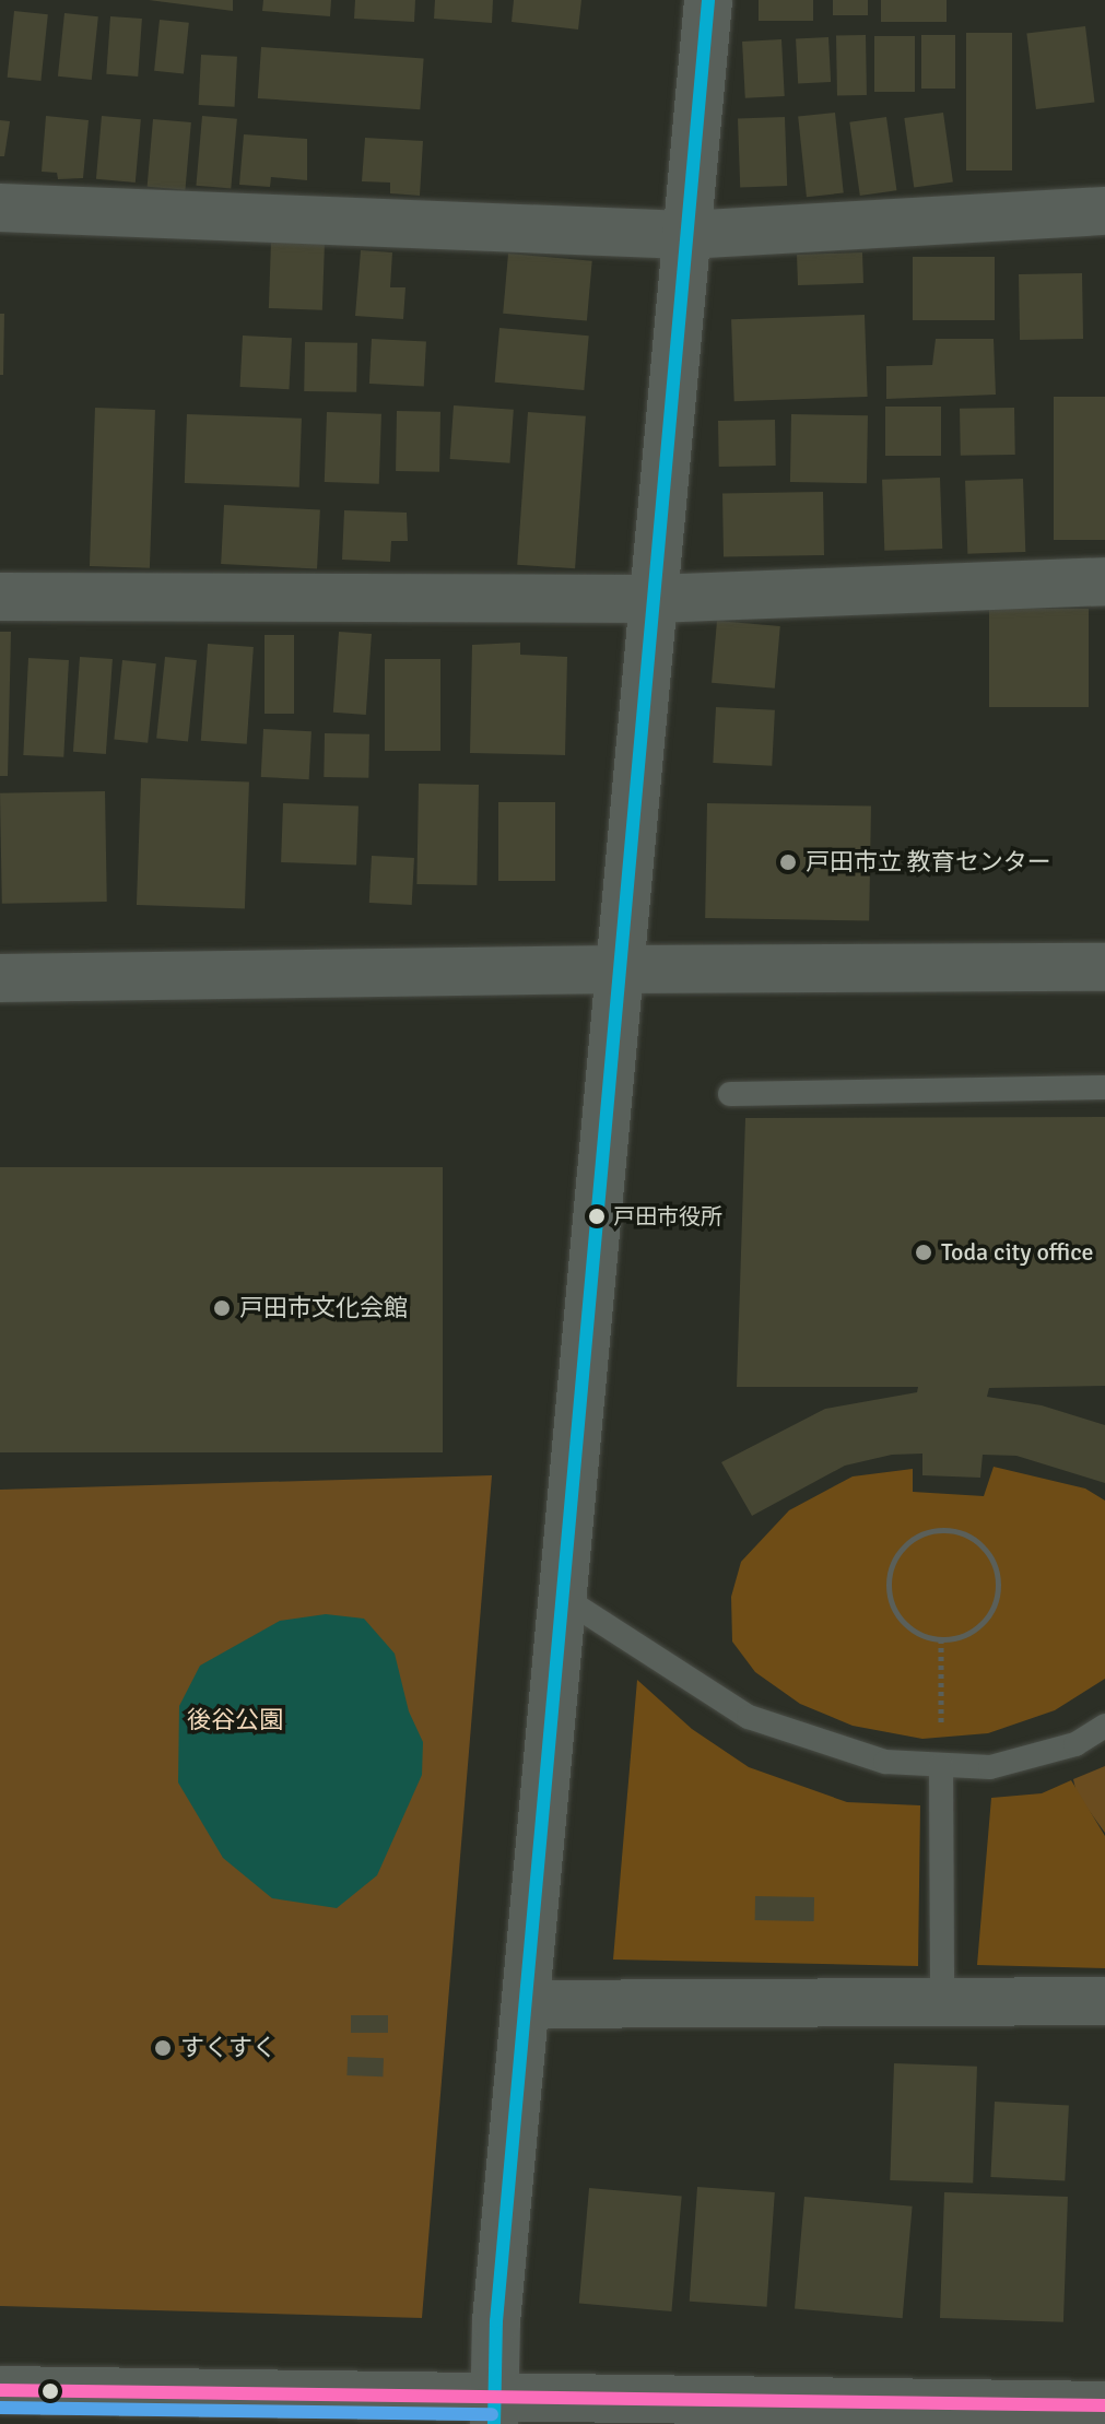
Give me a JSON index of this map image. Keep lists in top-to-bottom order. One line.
{"parks":["後谷公園"],"places":["戸田市立 教育センター","戸田市役所","Toda city office","戸田市文化会館","すくすく"]}
